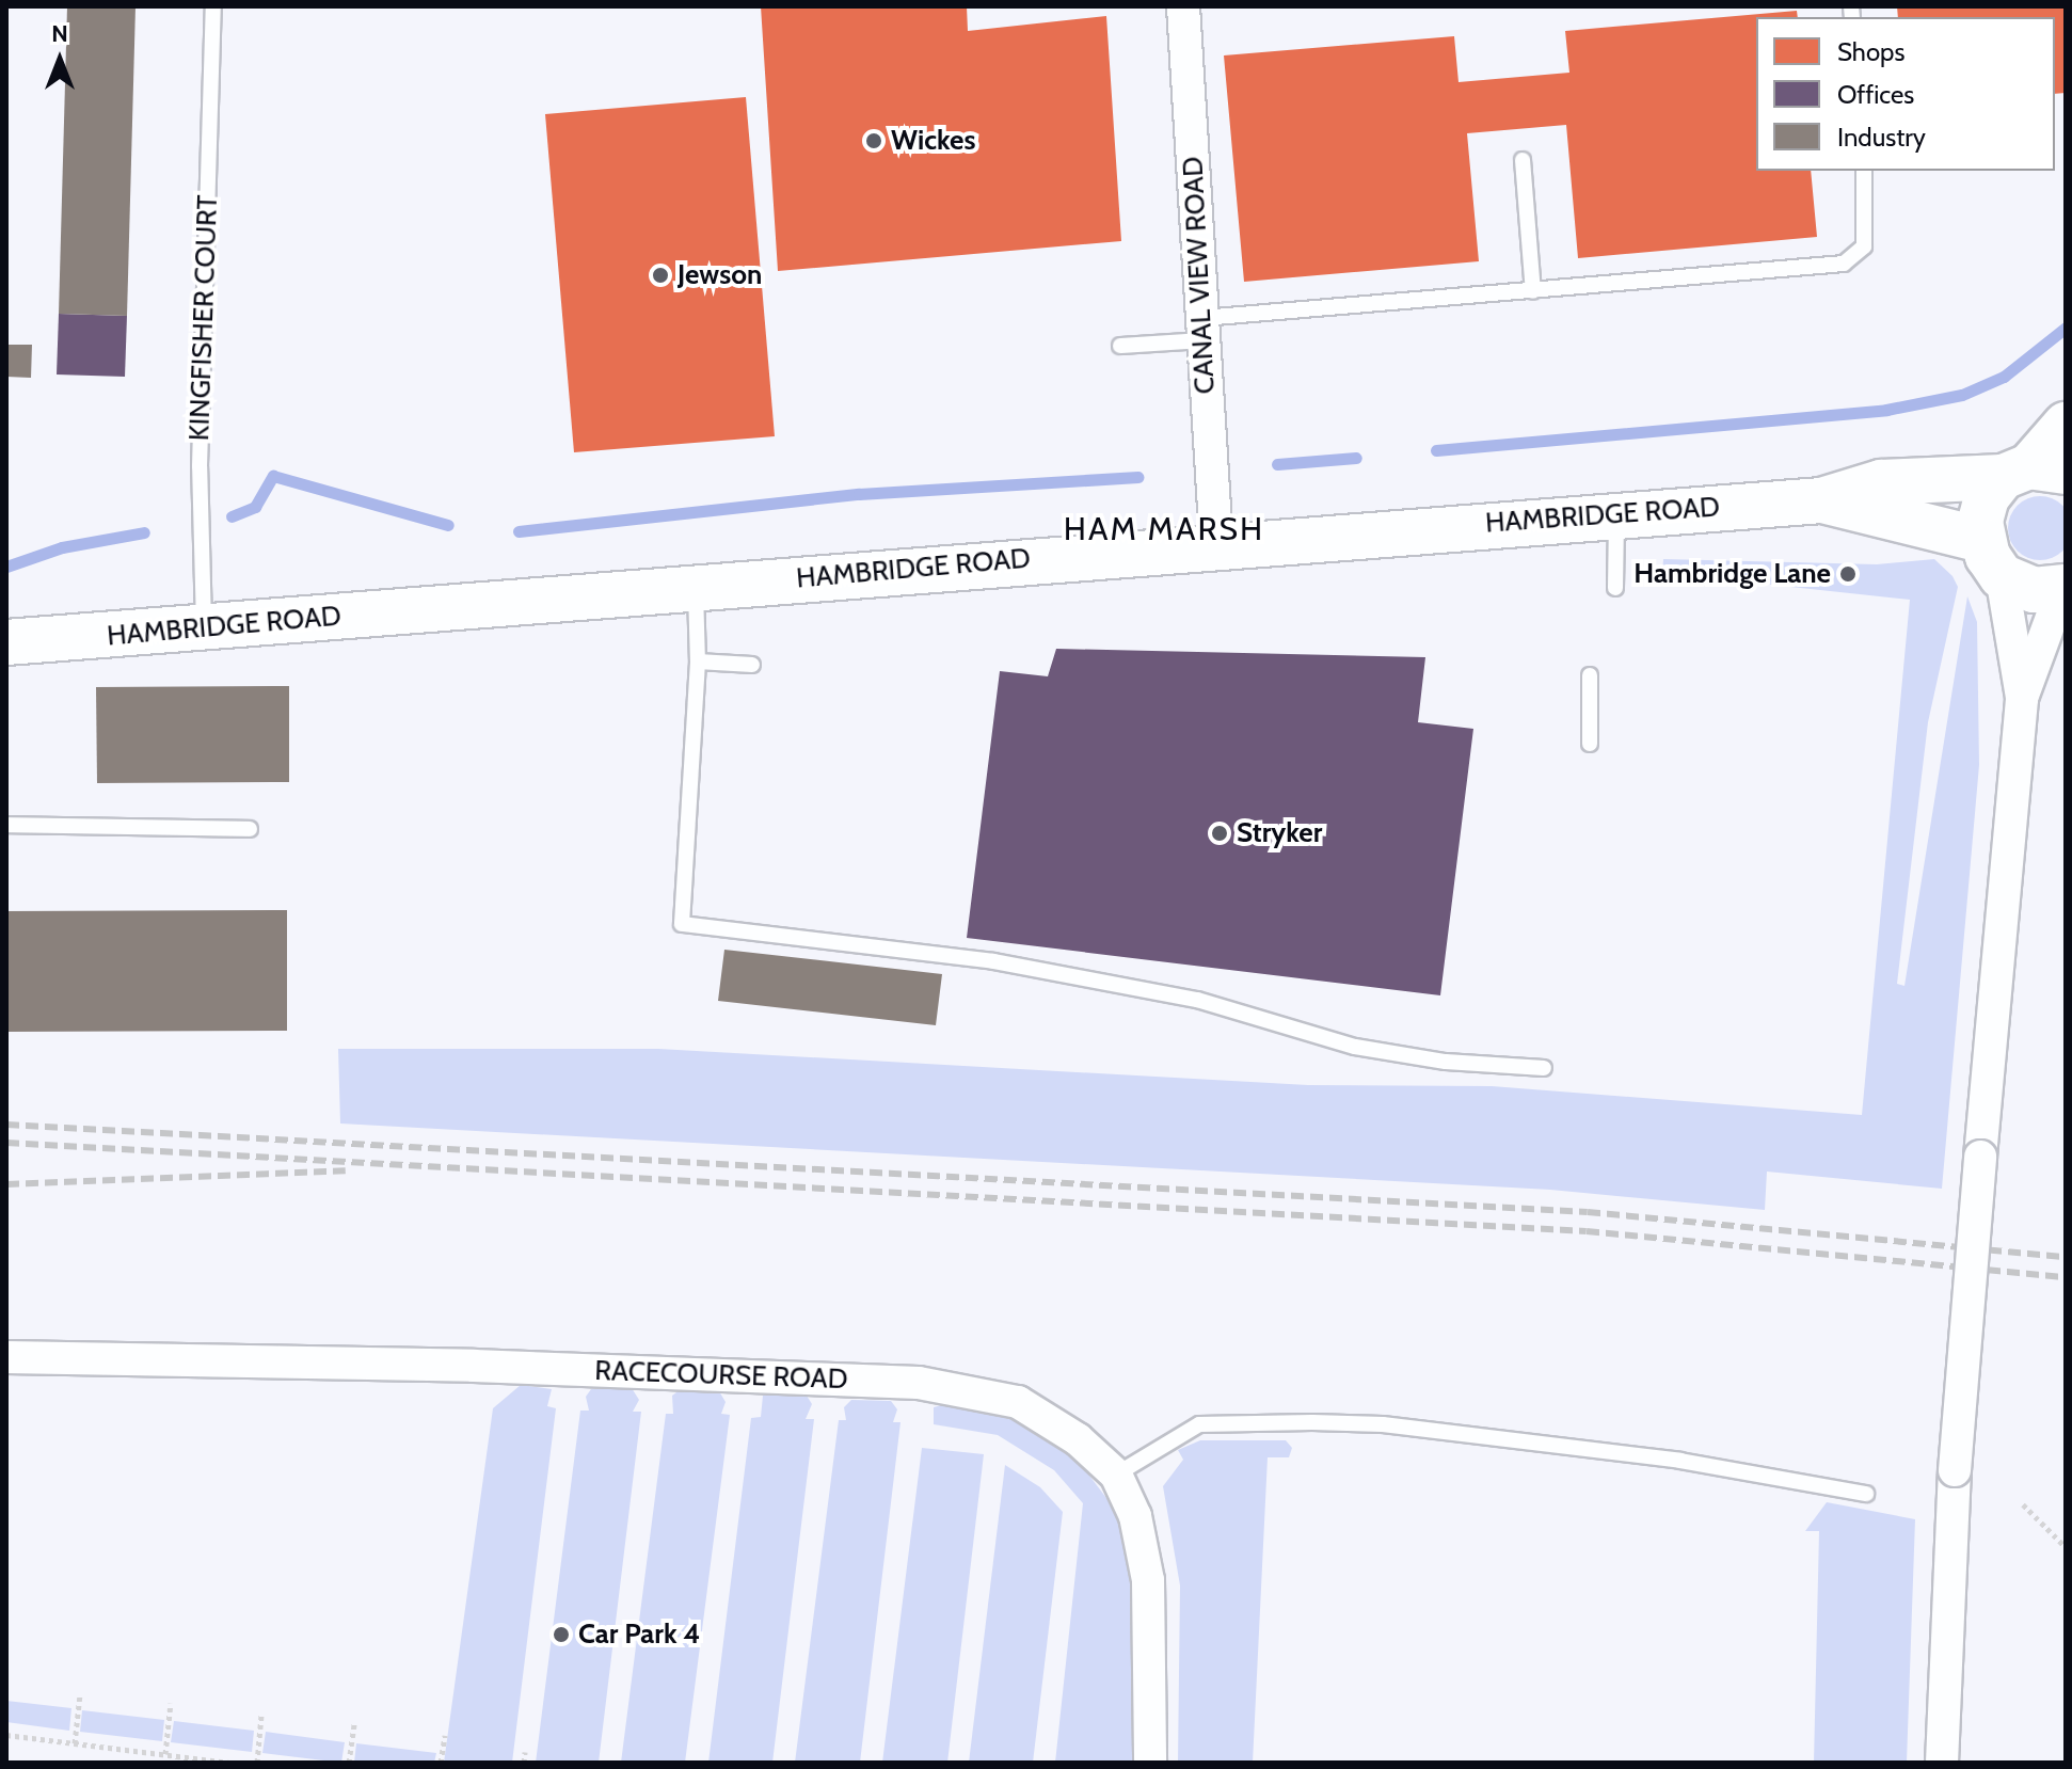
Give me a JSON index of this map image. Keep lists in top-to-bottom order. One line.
{"streets":{"main road":["HAMBRIDGE ROAD"],"street":["CANAL VIEW ROAD","RACECOURSE ROAD"],"lane":["KINGFISHER COURT"]},"crossings":[["CANAL VIEW ROAD","HAMBRIDGE ROAD"],["KINGFISHER COURT","HAMBRIDGE ROAD"]],"districts":["HAM MARSH"],"places":["Wickes","Jewson","Hambridge Lane","Stryker","Car Park 4"],"legend":["Shops","Offices","Industry"],"north":"top"}
